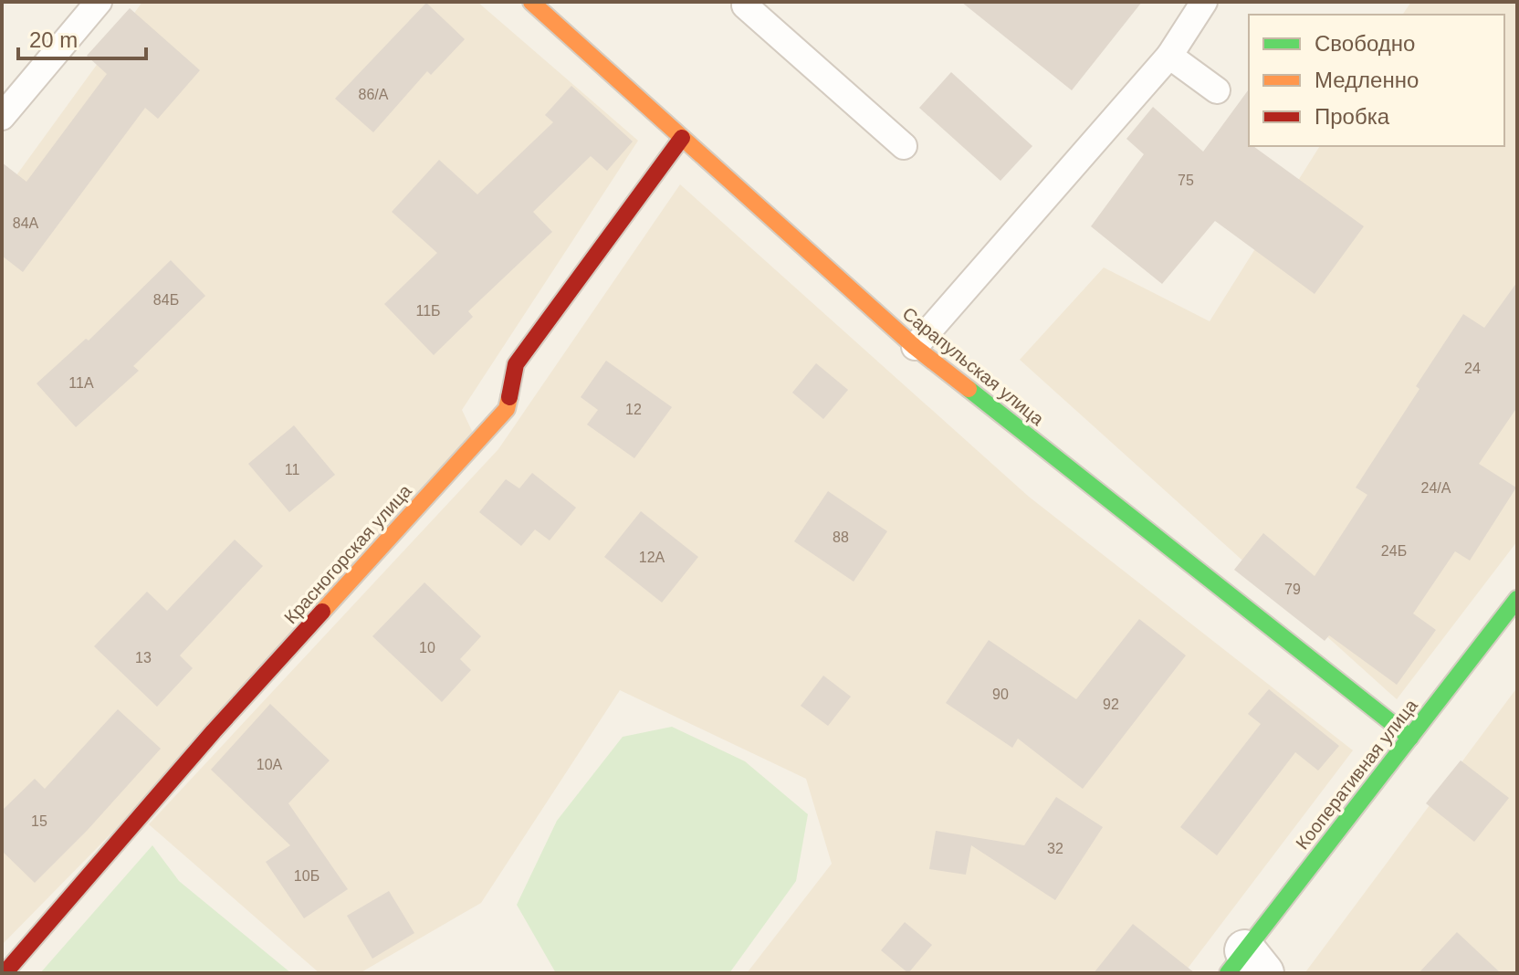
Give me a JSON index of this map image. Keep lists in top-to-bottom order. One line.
{"streets":{"street":["Сарапульская улица","Красногорская улица","Кооперативная улица"]},"crossings":[["Сарапульская улица","Красногорская улица"],["Сарапульская улица","Кооперативная улица"]],"house_numbers":["86/А","75","84А","84Б","11Б","24","11А","12","11","24/А","88","24Б","12А","79","10","13","90","92","10А","15","32","10Б"],"legend":["Свободно","Медленно","Пробка"],"scale_bar":"20 m"}
